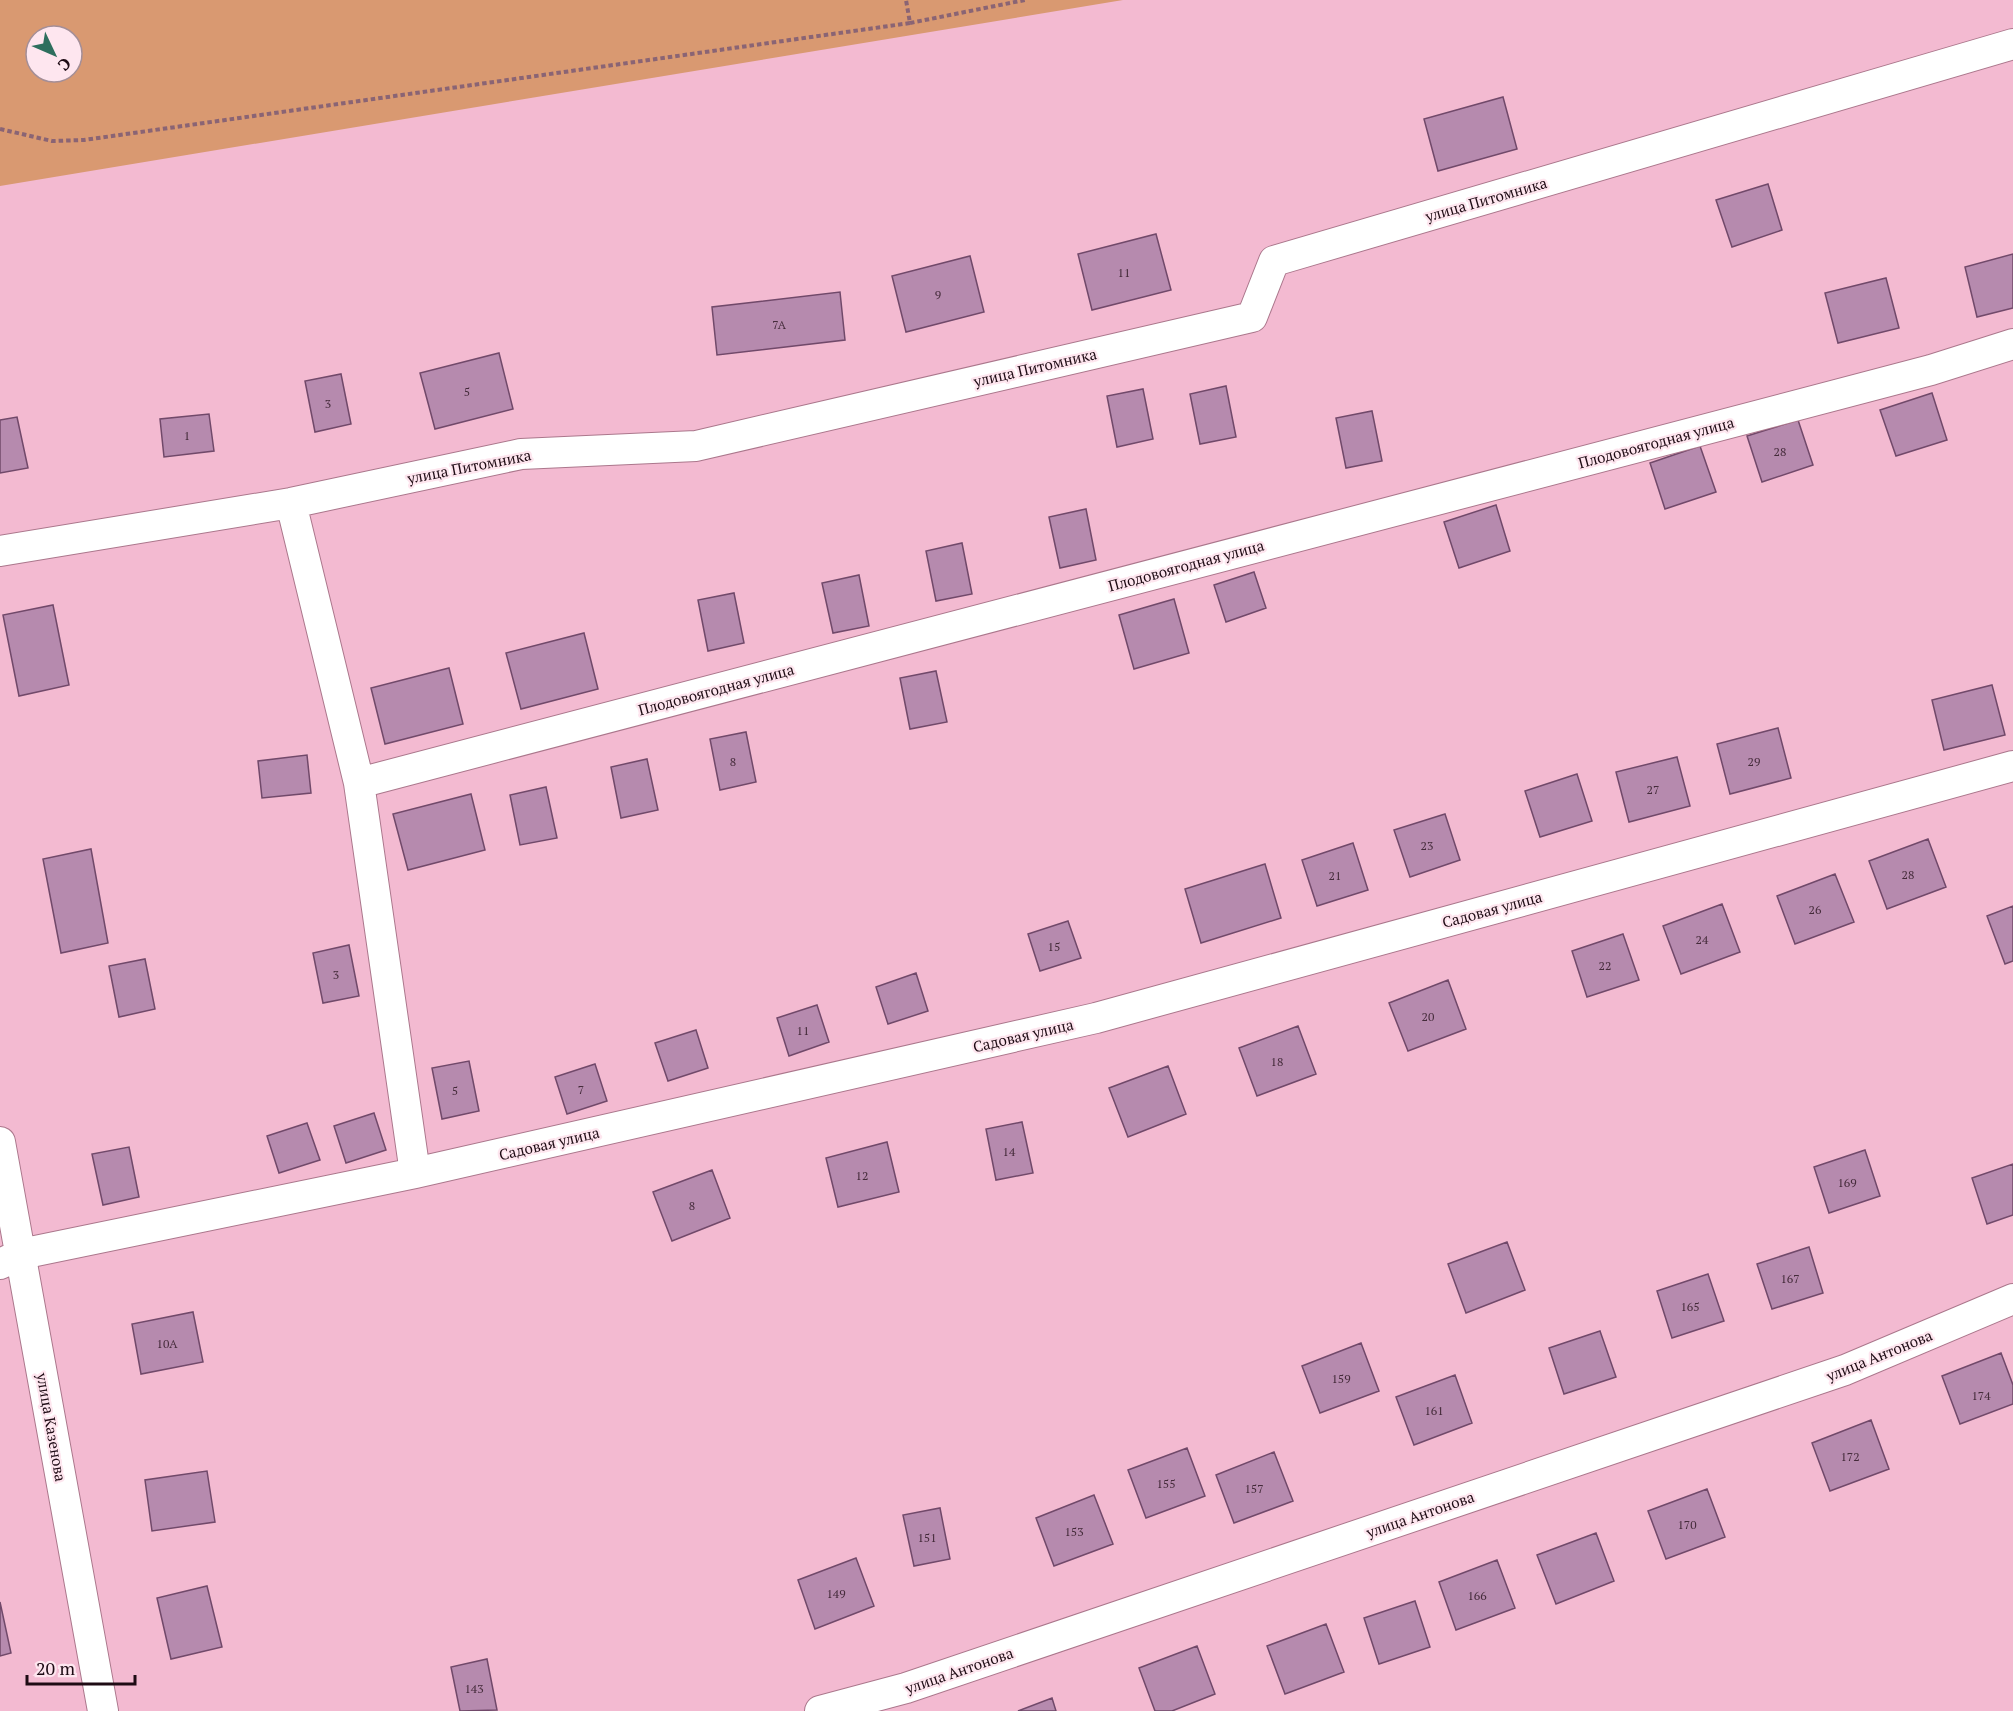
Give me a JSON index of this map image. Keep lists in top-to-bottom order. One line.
{"streets":{"street":["улица Питомника","Плодовоягодная улица","Садовая улица","улица Антонова","улица Казенова"]},"crossings":[["Садовая улица","улица Казенова"]],"house_numbers":["11","9","7А","5","3","1","28","8","29","27","23","28","21","26","24","15","22","3","20","11","18","7","5","14","12","169","8","167","165","10А","159","174","161","172","155","157","170","153","151","149","166","143"],"scale_bar":"20 m","north":"bottom right"}
